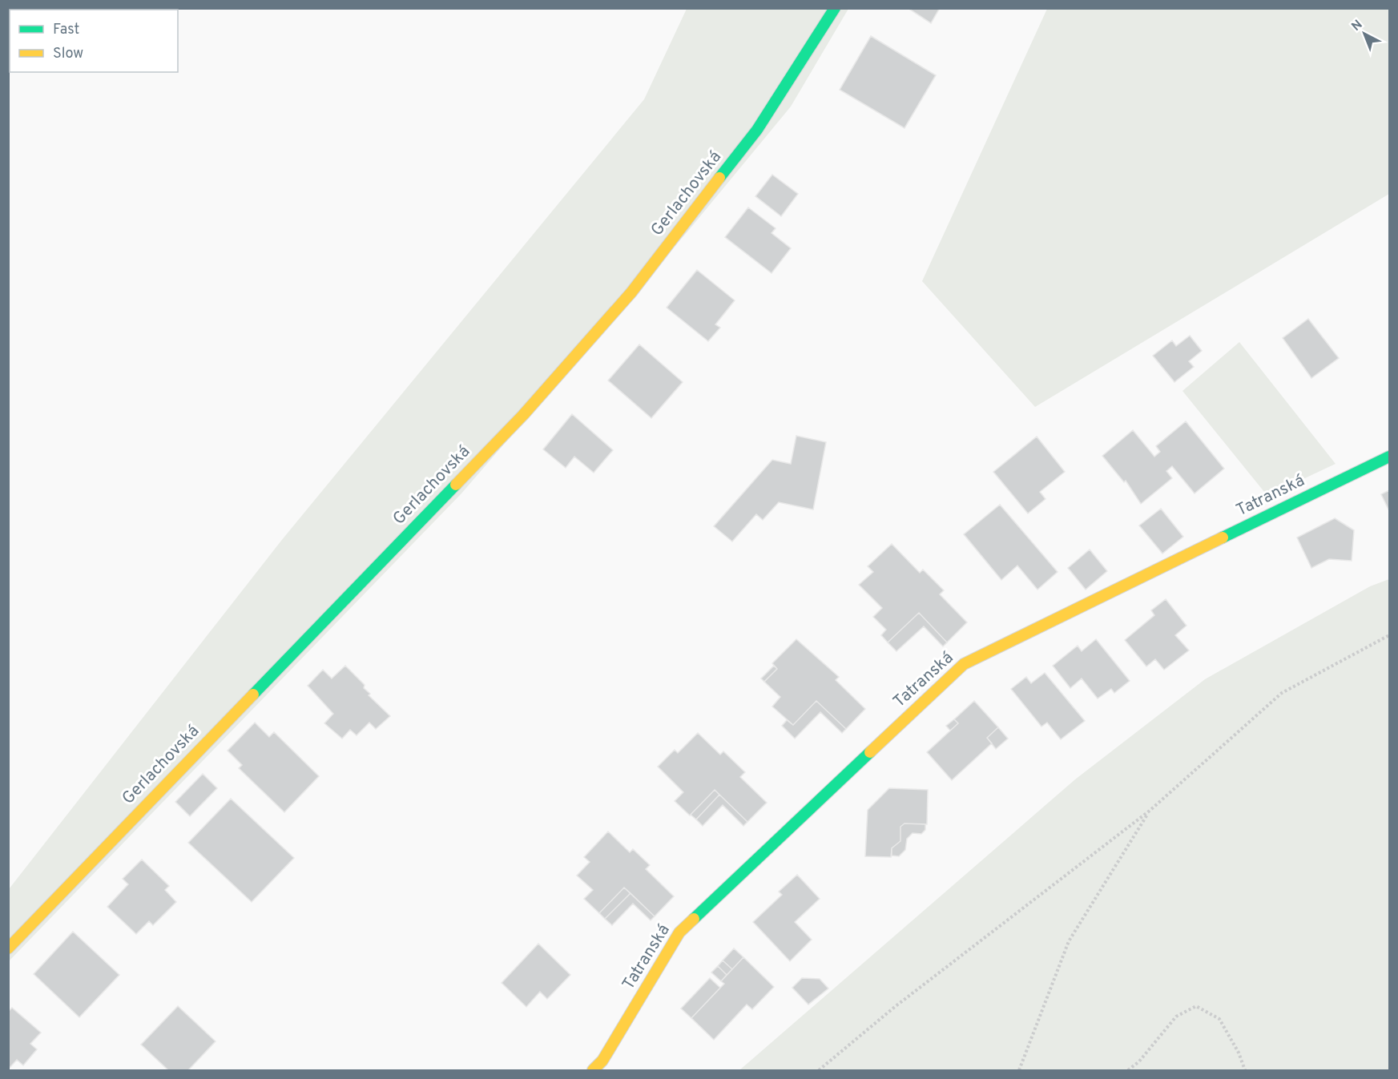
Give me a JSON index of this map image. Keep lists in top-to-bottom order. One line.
{"streets":{"street":["Gerlachovská","Tatranská"]},"legend":["Fast","Slow"],"north":"top left"}
